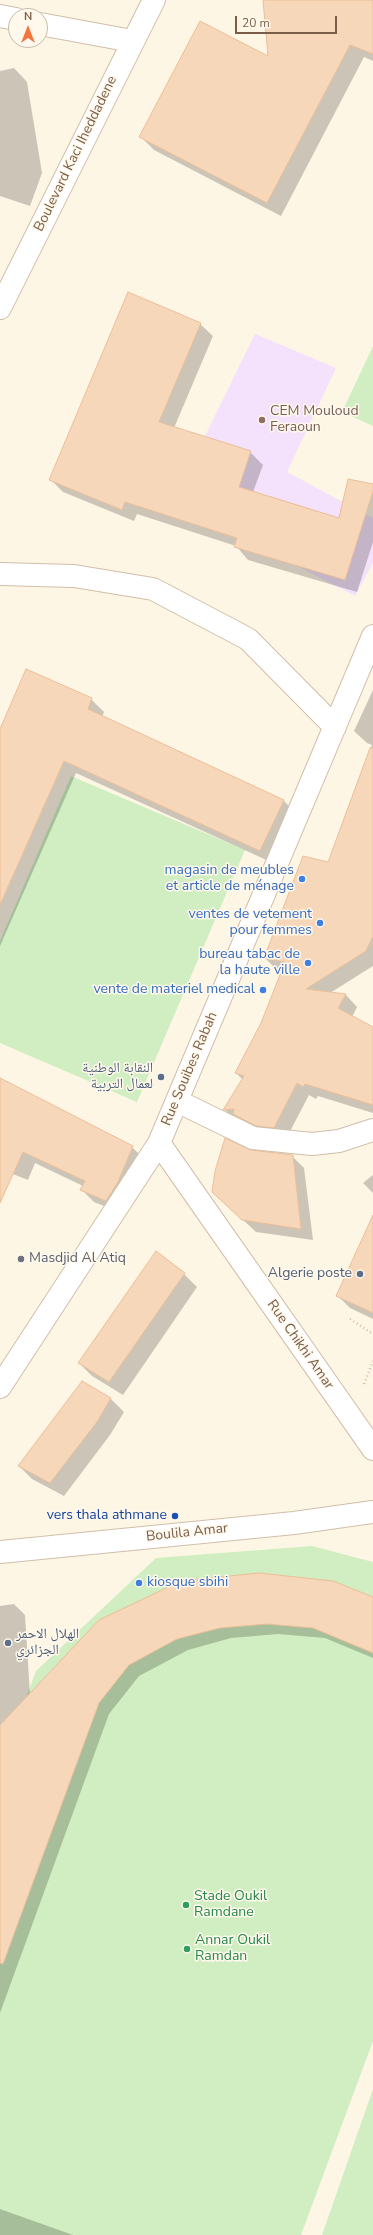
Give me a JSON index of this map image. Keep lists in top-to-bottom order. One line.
{"streets":{"street":["Boulevard Kaci Iheddadene","Rue Souibes Rabah","Rue Chikhi Amar","Boulila Amar"]},"crossings":[["Rue Souibes Rabah","Rue Chikhi Amar"]],"places":["CEM Mouloud Feraoun","magasin de meubles et article de ménage","ventes de vetement pour femmes","bureau tabac de la haute ville","vente de materiel medical","النقابة الوطنية لعمال التربية","Masdjid Al Atiq","Algerie poste","vers thala athmane","kiosque sbihi","الهلال الاحمر الجزائري","Stade Oukil Ramdane","Annar Oukil Ramdan"],"scale_bar":"20 m","north":"top"}
